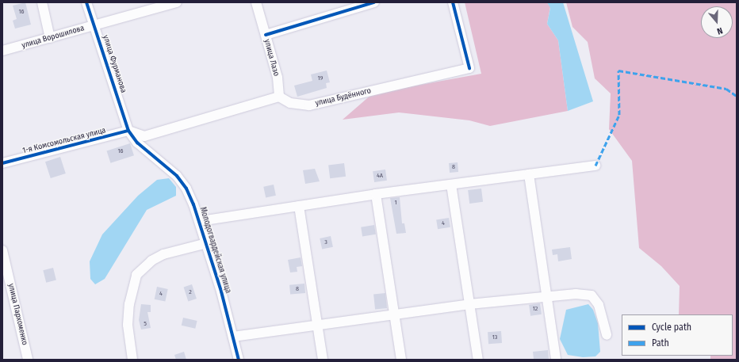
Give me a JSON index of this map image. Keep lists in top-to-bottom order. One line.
{"streets":{"street":["улица Ворошилова","улица Лазо","улица Фурманова","улица Будённого","1-я Комсомольская улица","Молодогвардейская улица","улица Пархоменко"]},"crossings":[["улица Ворошилова","улица Фурманова"],["улица Лазо","улица Будённого"],["улица Фурманова","1-я Комсомольская улица"],["улица Фурманова","Молодогвардейская улица"],["1-я Комсомольская улица","Молодогвардейская улица"]],"house_numbers":["16","19","16","8","4А","1","4","3","8","2","4","12","5","13"],"legend":["Cycle path","Path"],"north":"bottom"}
